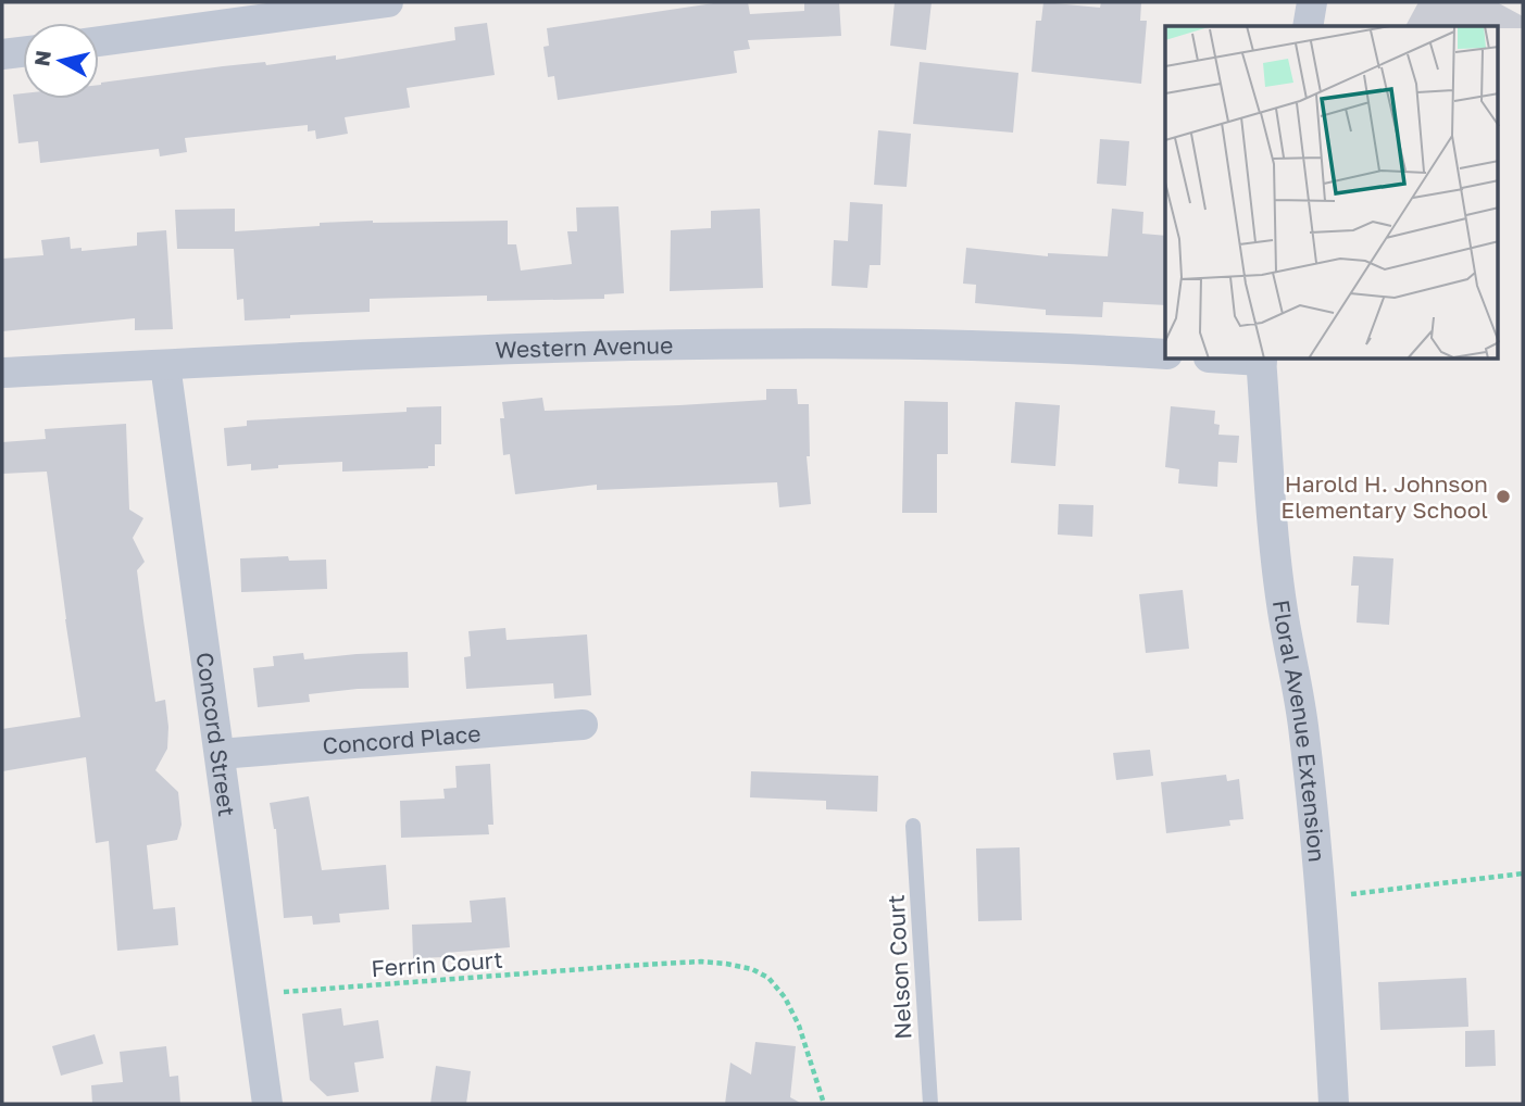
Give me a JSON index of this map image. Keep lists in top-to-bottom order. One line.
{"streets":{"street":["Western Avenue","Floral Avenue Extension","Concord Street","Concord Place"],"lane":["Nelson Court"],"path":["Ferrin Court"]},"crossings":[["Western Avenue","Concord Street"],["Concord Street","Concord Place"],["Concord Street","Ferrin Court"]],"places":["Harold H. Johnson Elementary School"],"north":"left"}
